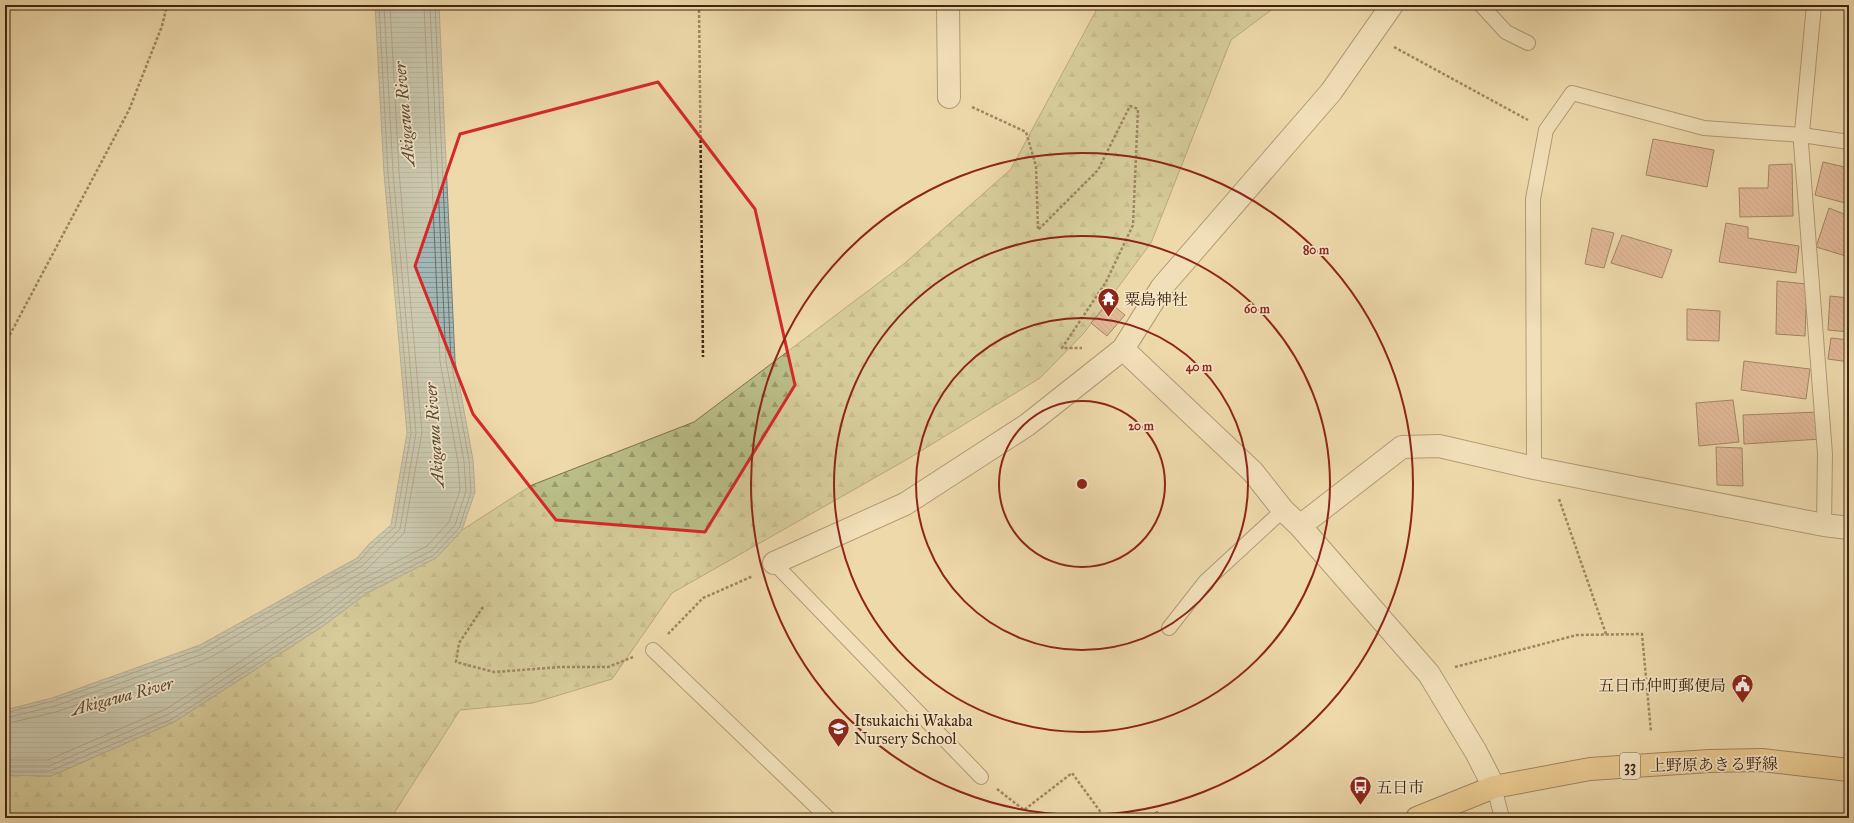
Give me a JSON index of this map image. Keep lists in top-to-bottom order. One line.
{"streets":{"main road":["上野原あきる野線","33"]},"water":["Akigawa River"],"places":{"temple":["粟島神社"],"public building":["五日市仲町郵便局"],"school or university":["Itsukaichi Wakaba Nursery School"],"bus stop":["五日市"]},"rings":["80 m","60 m","40 m","20 m"]}
